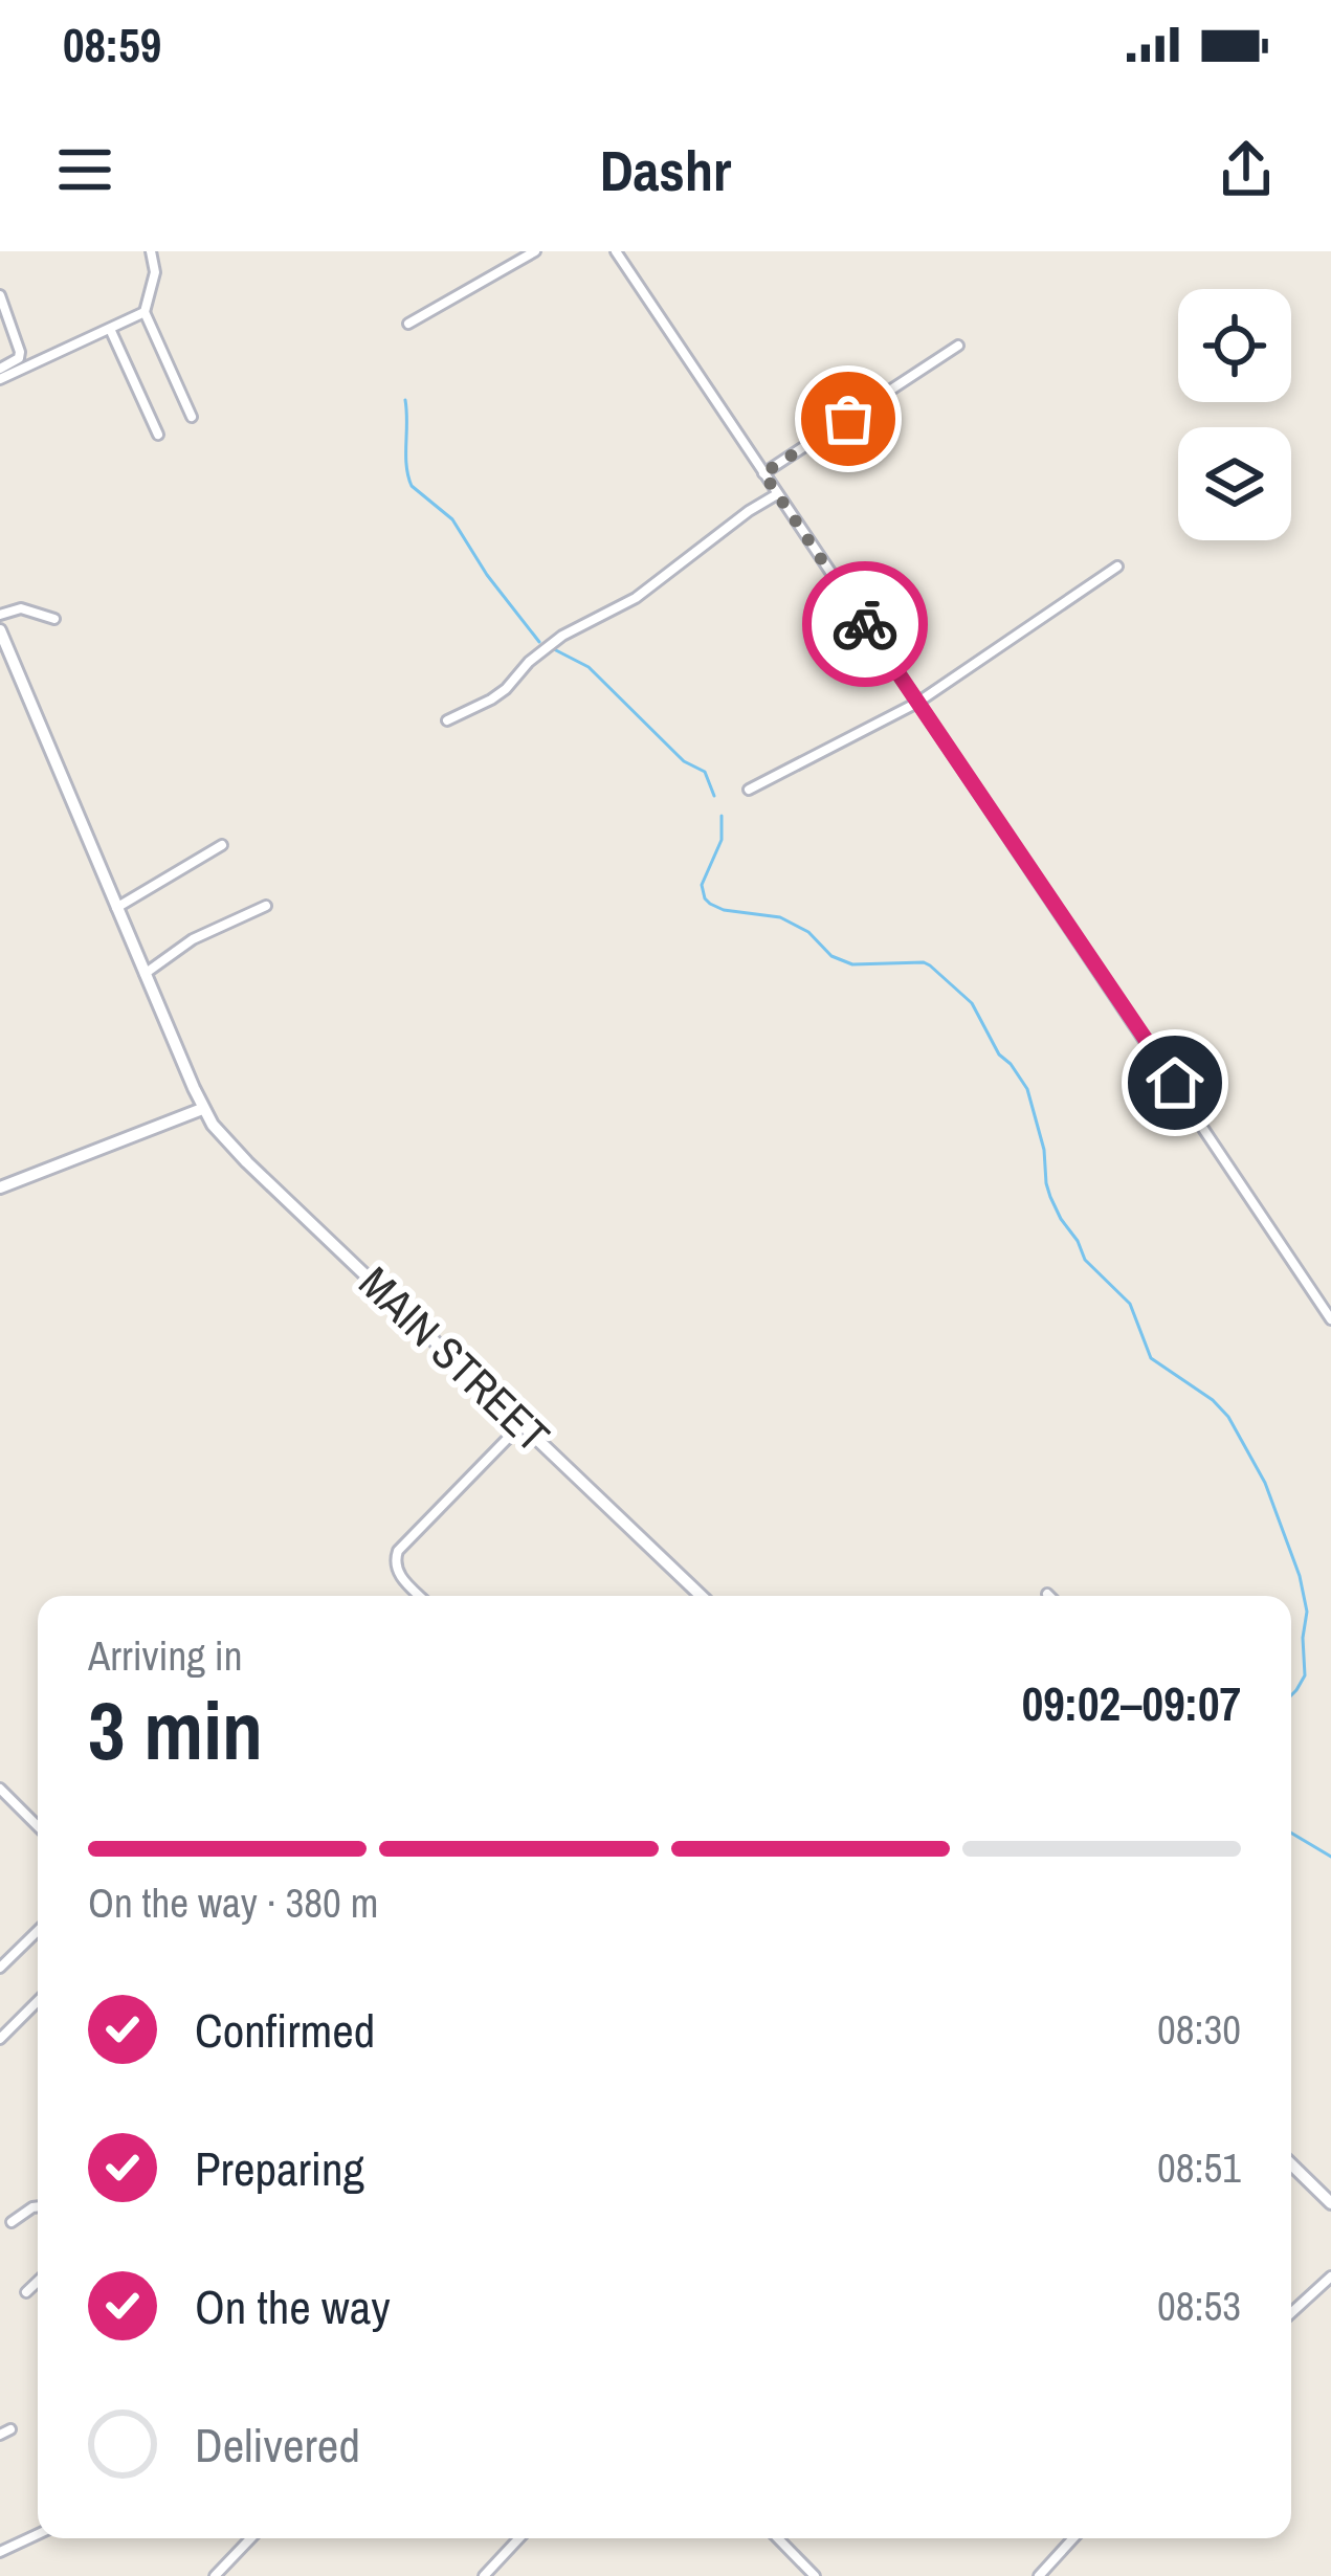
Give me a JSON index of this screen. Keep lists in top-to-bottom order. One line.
{"streets":{"main road":["MAIN STREET"]},"page":{"status":"08:59","header":"Dashr","heading":["3 min","Arriving in","09:02–09:07"],"bar":"On the way · 380 m","list":[["Confirmed","08:30"],["Preparing","08:51"],["On the way","08:53"],"Delivered"]}}
